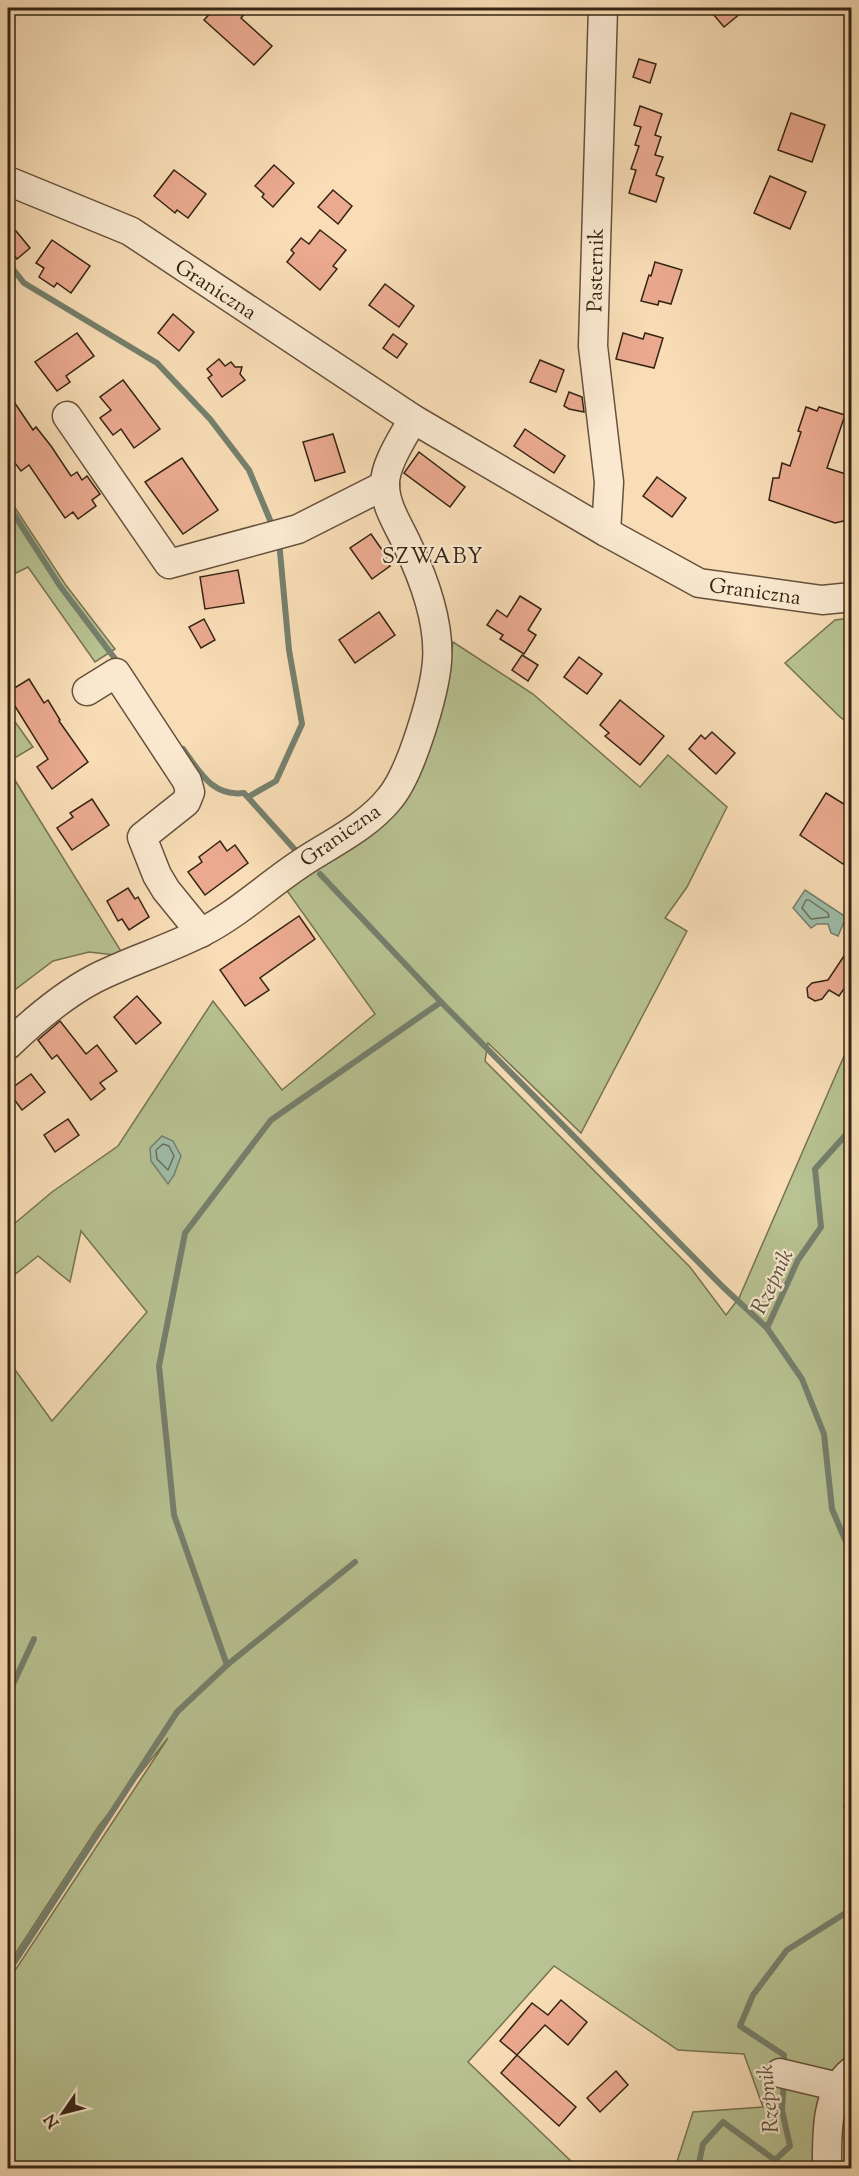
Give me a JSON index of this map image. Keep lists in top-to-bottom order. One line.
{"streets":{"street":["Pasternik","Graniczna"]},"crossings":[["Pasternik","Graniczna"]],"districts":["SZWABY"],"water":["Rzepnik"],"north":"bottom left"}
